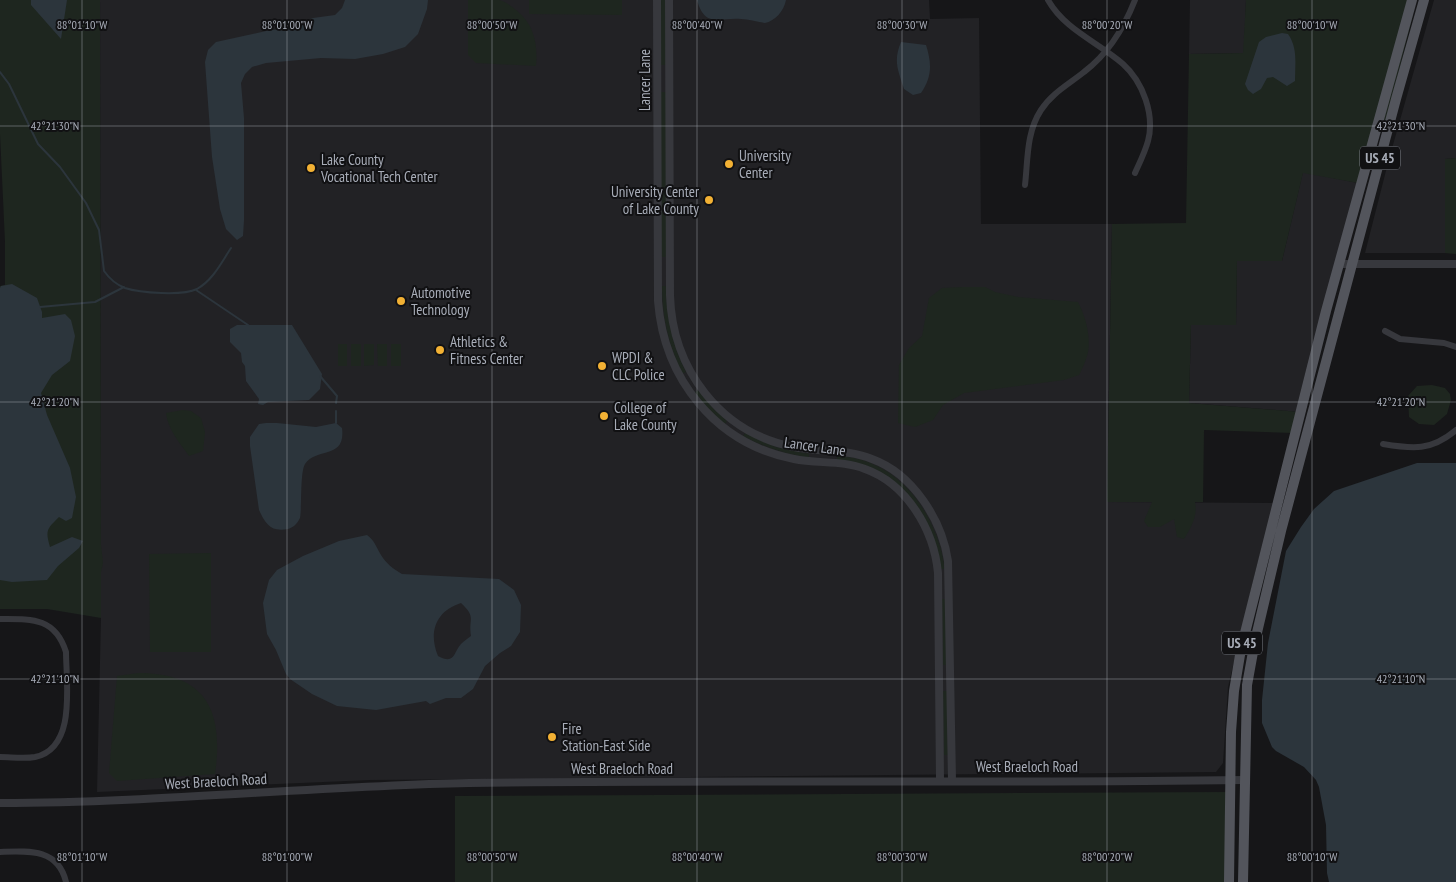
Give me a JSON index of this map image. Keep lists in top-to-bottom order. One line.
{"streets":{"main road":["US 45"],"street":["Lancer Lane","West Braeloch Road"]},"crossings":[["Lancer Lane","West Braeloch Road"],["US 45","West Braeloch Road"]],"places":["University Center","Lake County Vocational Tech Center","University Center of Lake County","Automotive Technology","Athletics & Fitness Center","WPDI & CLC Police","College of Lake County","Fire Station-East Side"],"coordinates":["88°01'10\"W","88°01'00\"W","88°00'50\"W","88°00'40\"W","88°00'30\"W","88°00'20\"W","88°00'10\"W","42°21'30\"N","42°21'20\"N","42°21'10\"N"]}
